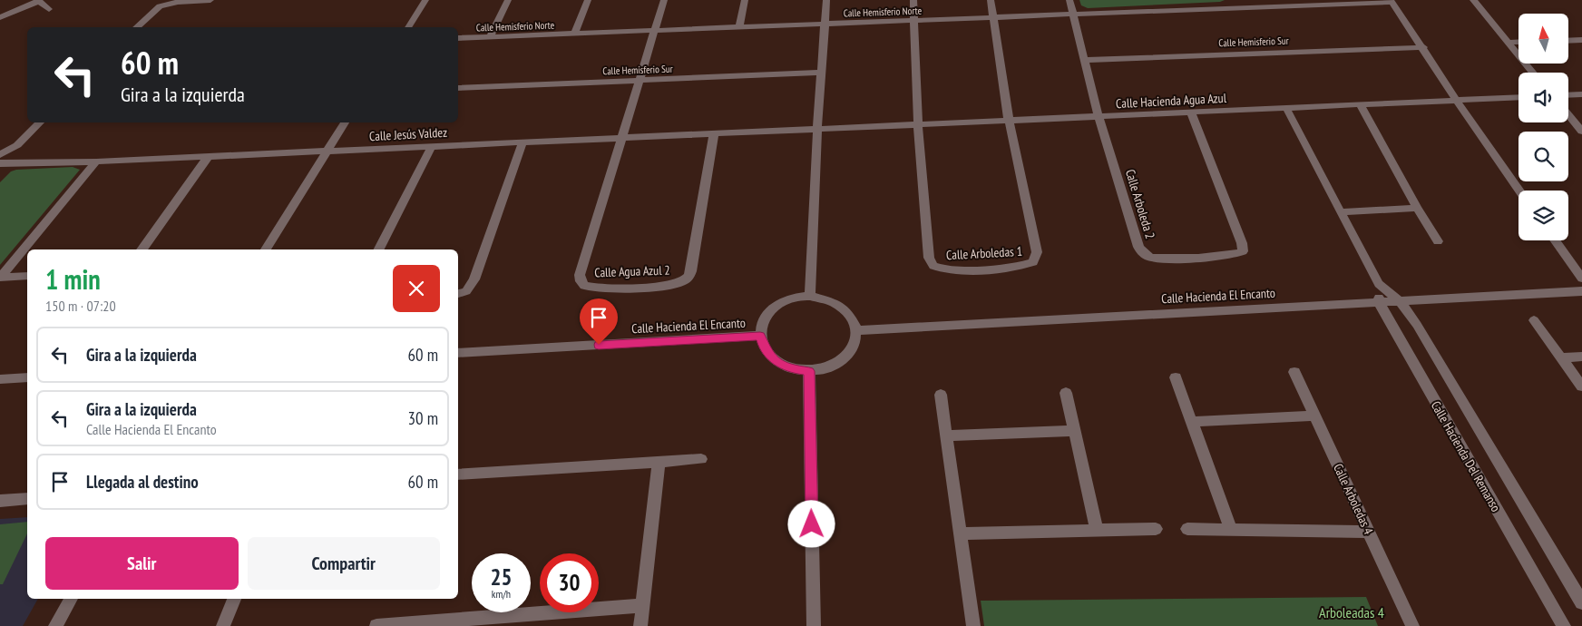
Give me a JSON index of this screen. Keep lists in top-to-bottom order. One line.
{"streets":{"street":["Calle Hemisferio Norte","Calle Hemisferio Sur","Calle Hacienda Agua Azul","Calle Jesús Valdez","Calle Arboleda 2","Calle Arboledas 1","Calle Agua Azul 2","Calle Hacienda El Encanto","Calle Hacienda Del Remanso","Calle Arboledas 4"]},"crossings":[["Calle Hemisferio Norte","Calle Arboleda 2"],["Calle Hemisferio Sur","Calle Arboleda 2"],["Calle Hacienda Agua Azul","Calle Jesús Valdez"],["Calle Hacienda Agua Azul","Calle Arboleda 2"],["Calle Hacienda Agua Azul","Calle Arboledas 1"],["Calle Hacienda Agua Azul","Calle Hacienda Del Remanso"],["Calle Jesús Valdez","Calle Agua Azul 2"],["Calle Hacienda El Encanto","Calle Hacienda Del Remanso"]],"parks":["Arboleadas 4"],"north":"top","page":{"turn":["60 m","Gira a la izquierda"],"heading":["1 min","150 m · 07:20"],"list":[{"name":"Gira a la izquierda","value":"60 m"},{"name":"Gira a la izquierda","note":"Calle Hacienda El Encanto","value":"30 m"},{"name":"Llegada al destino","value":"60 m"}],"buttons":["Salir","Compartir"],"speed":"25 km/h","limit":"30"}}
